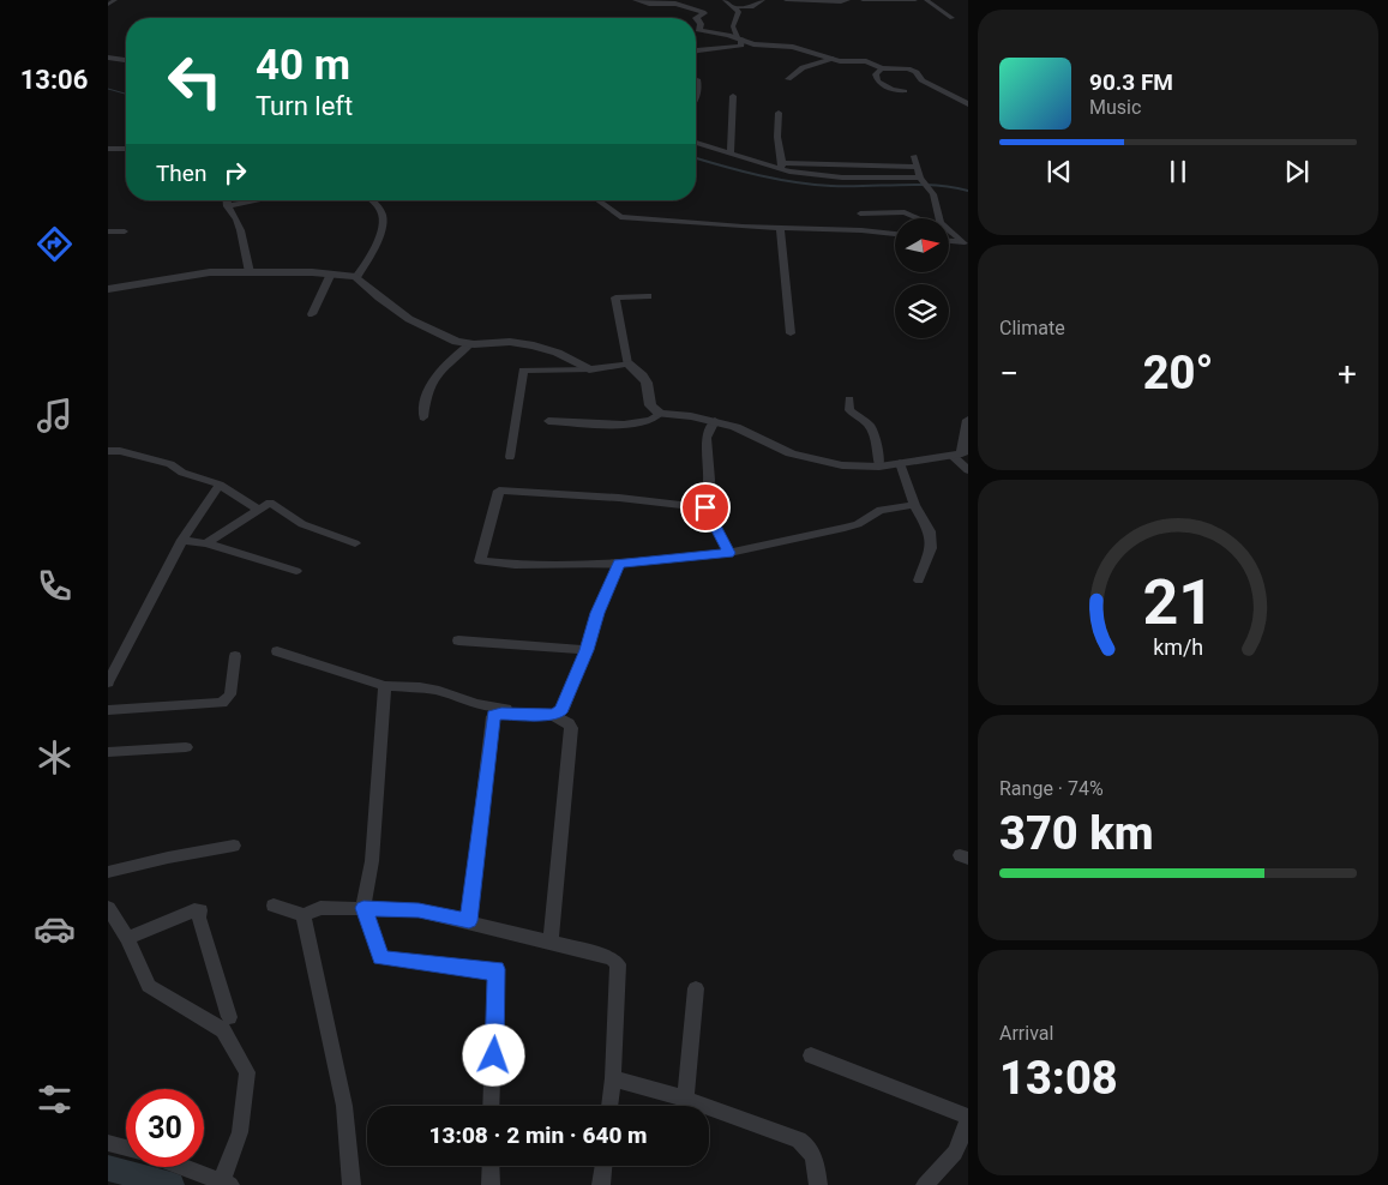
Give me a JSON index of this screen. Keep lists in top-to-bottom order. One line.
{"north":"right","page":{"tabs":"13:06","turn":["40 m","Turn left"],"song":["90.3 FM","Music"],"then":"Then","tile":["Climate",["Range · 74%","370 km"],["Arrival","13:08"]],"heat":["−","20°","+"],"limit":"30","trip":"13:08 · 2 min · 640 m","gauge":["21","km/h"]}}
